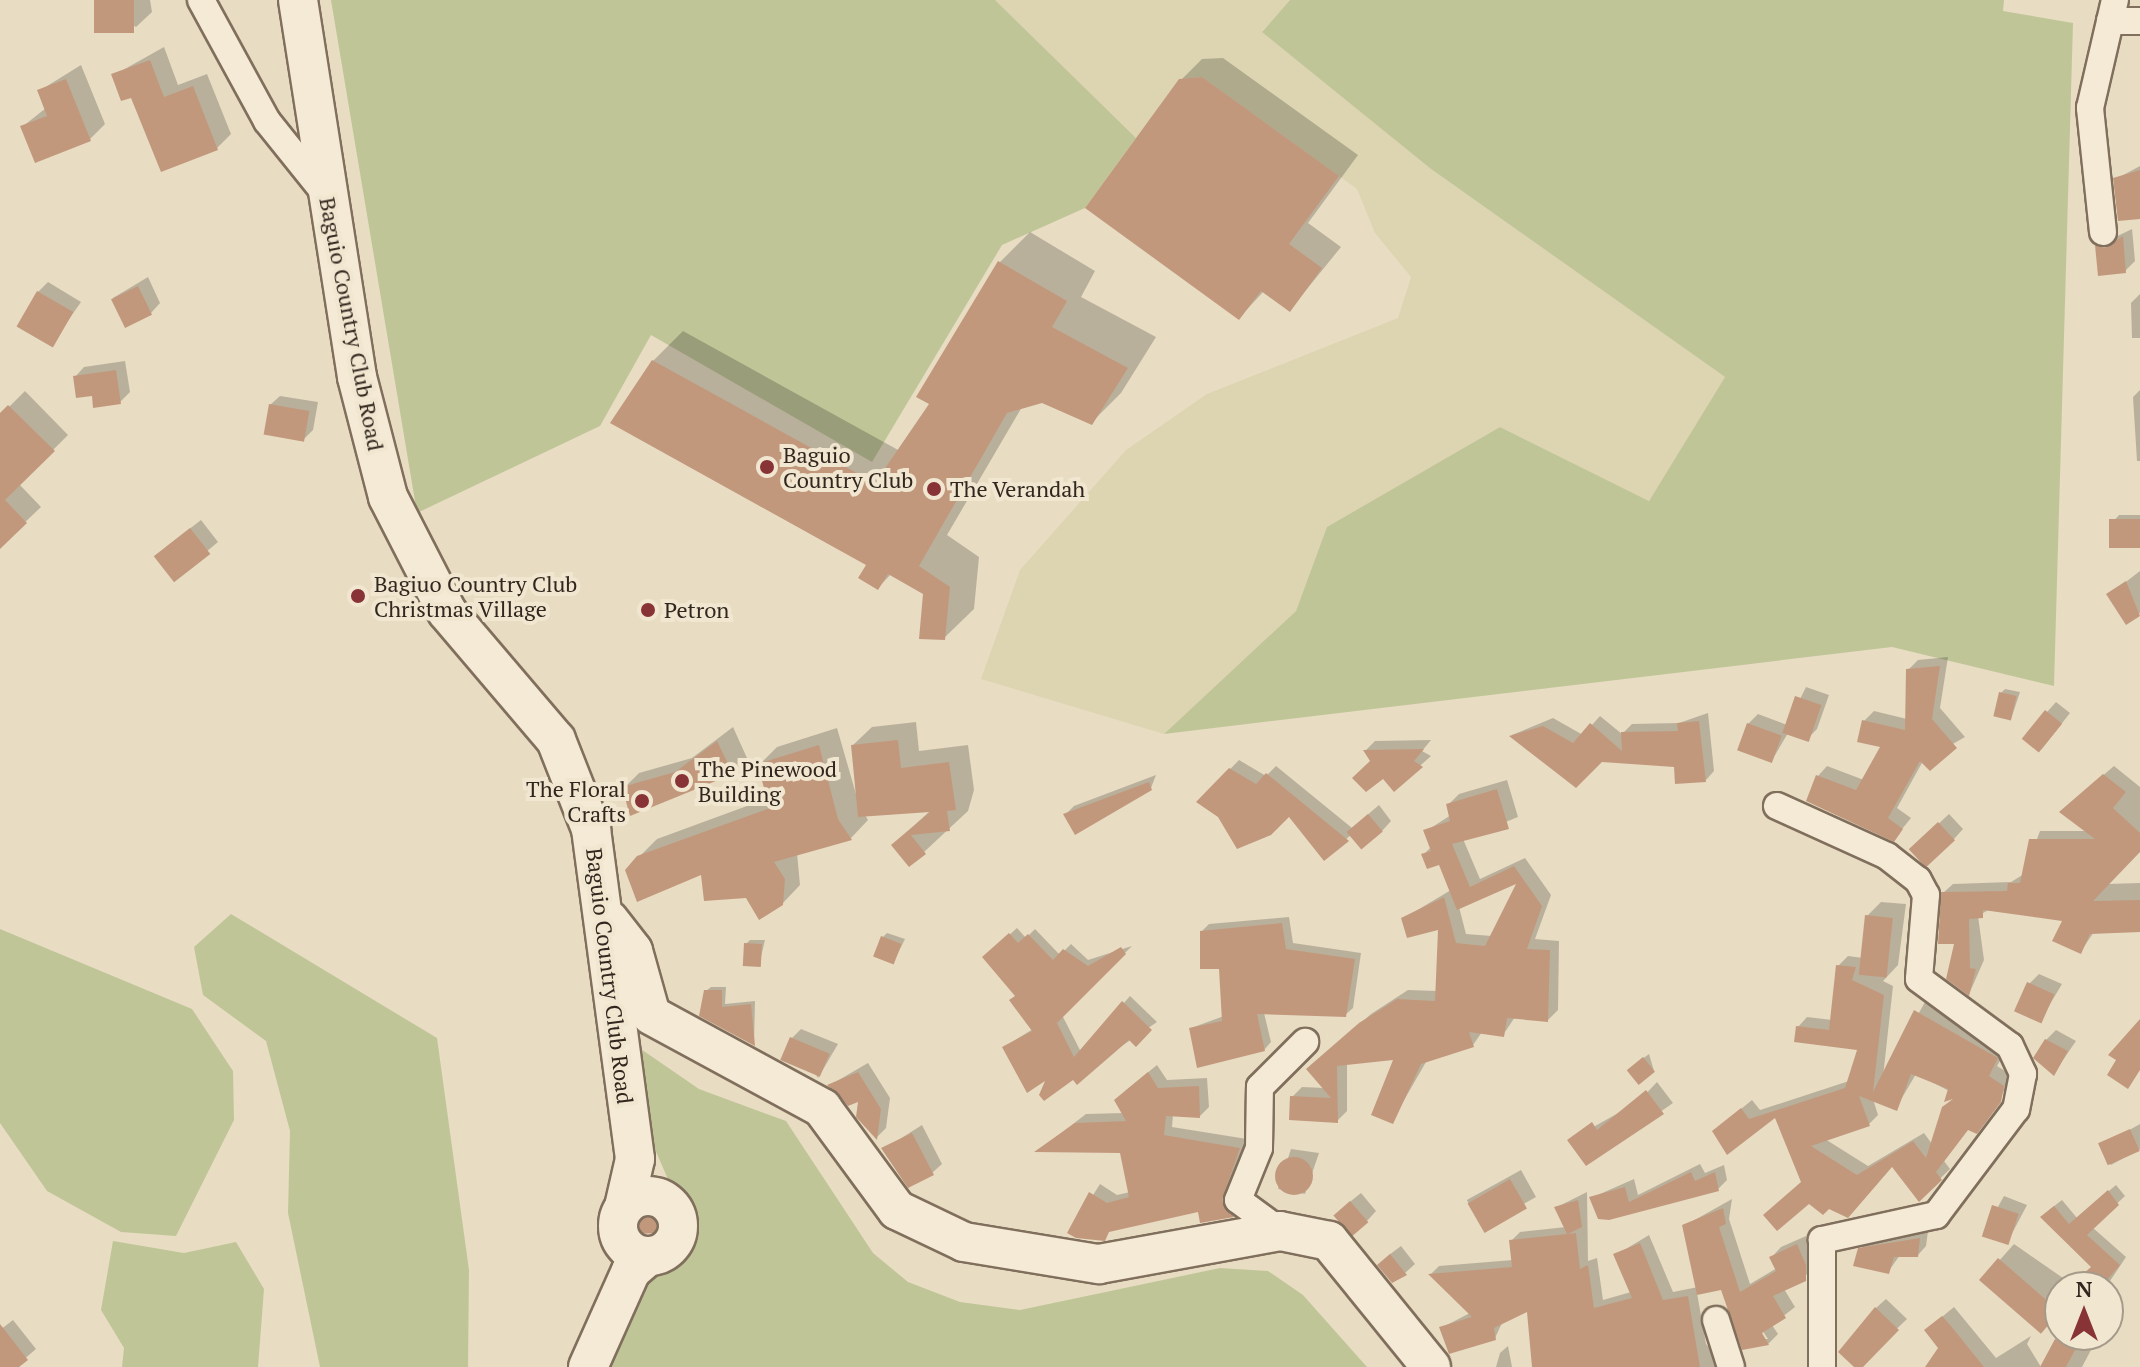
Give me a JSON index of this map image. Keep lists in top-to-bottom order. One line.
{"streets":{"main road":["Baguio Country Club Road"]},"places":["Baguio Country Club","The Verandah","Bagiuo Country Club Christmas Village","Petron","The Pinewood Building","The Floral Crafts"],"north":"top"}
